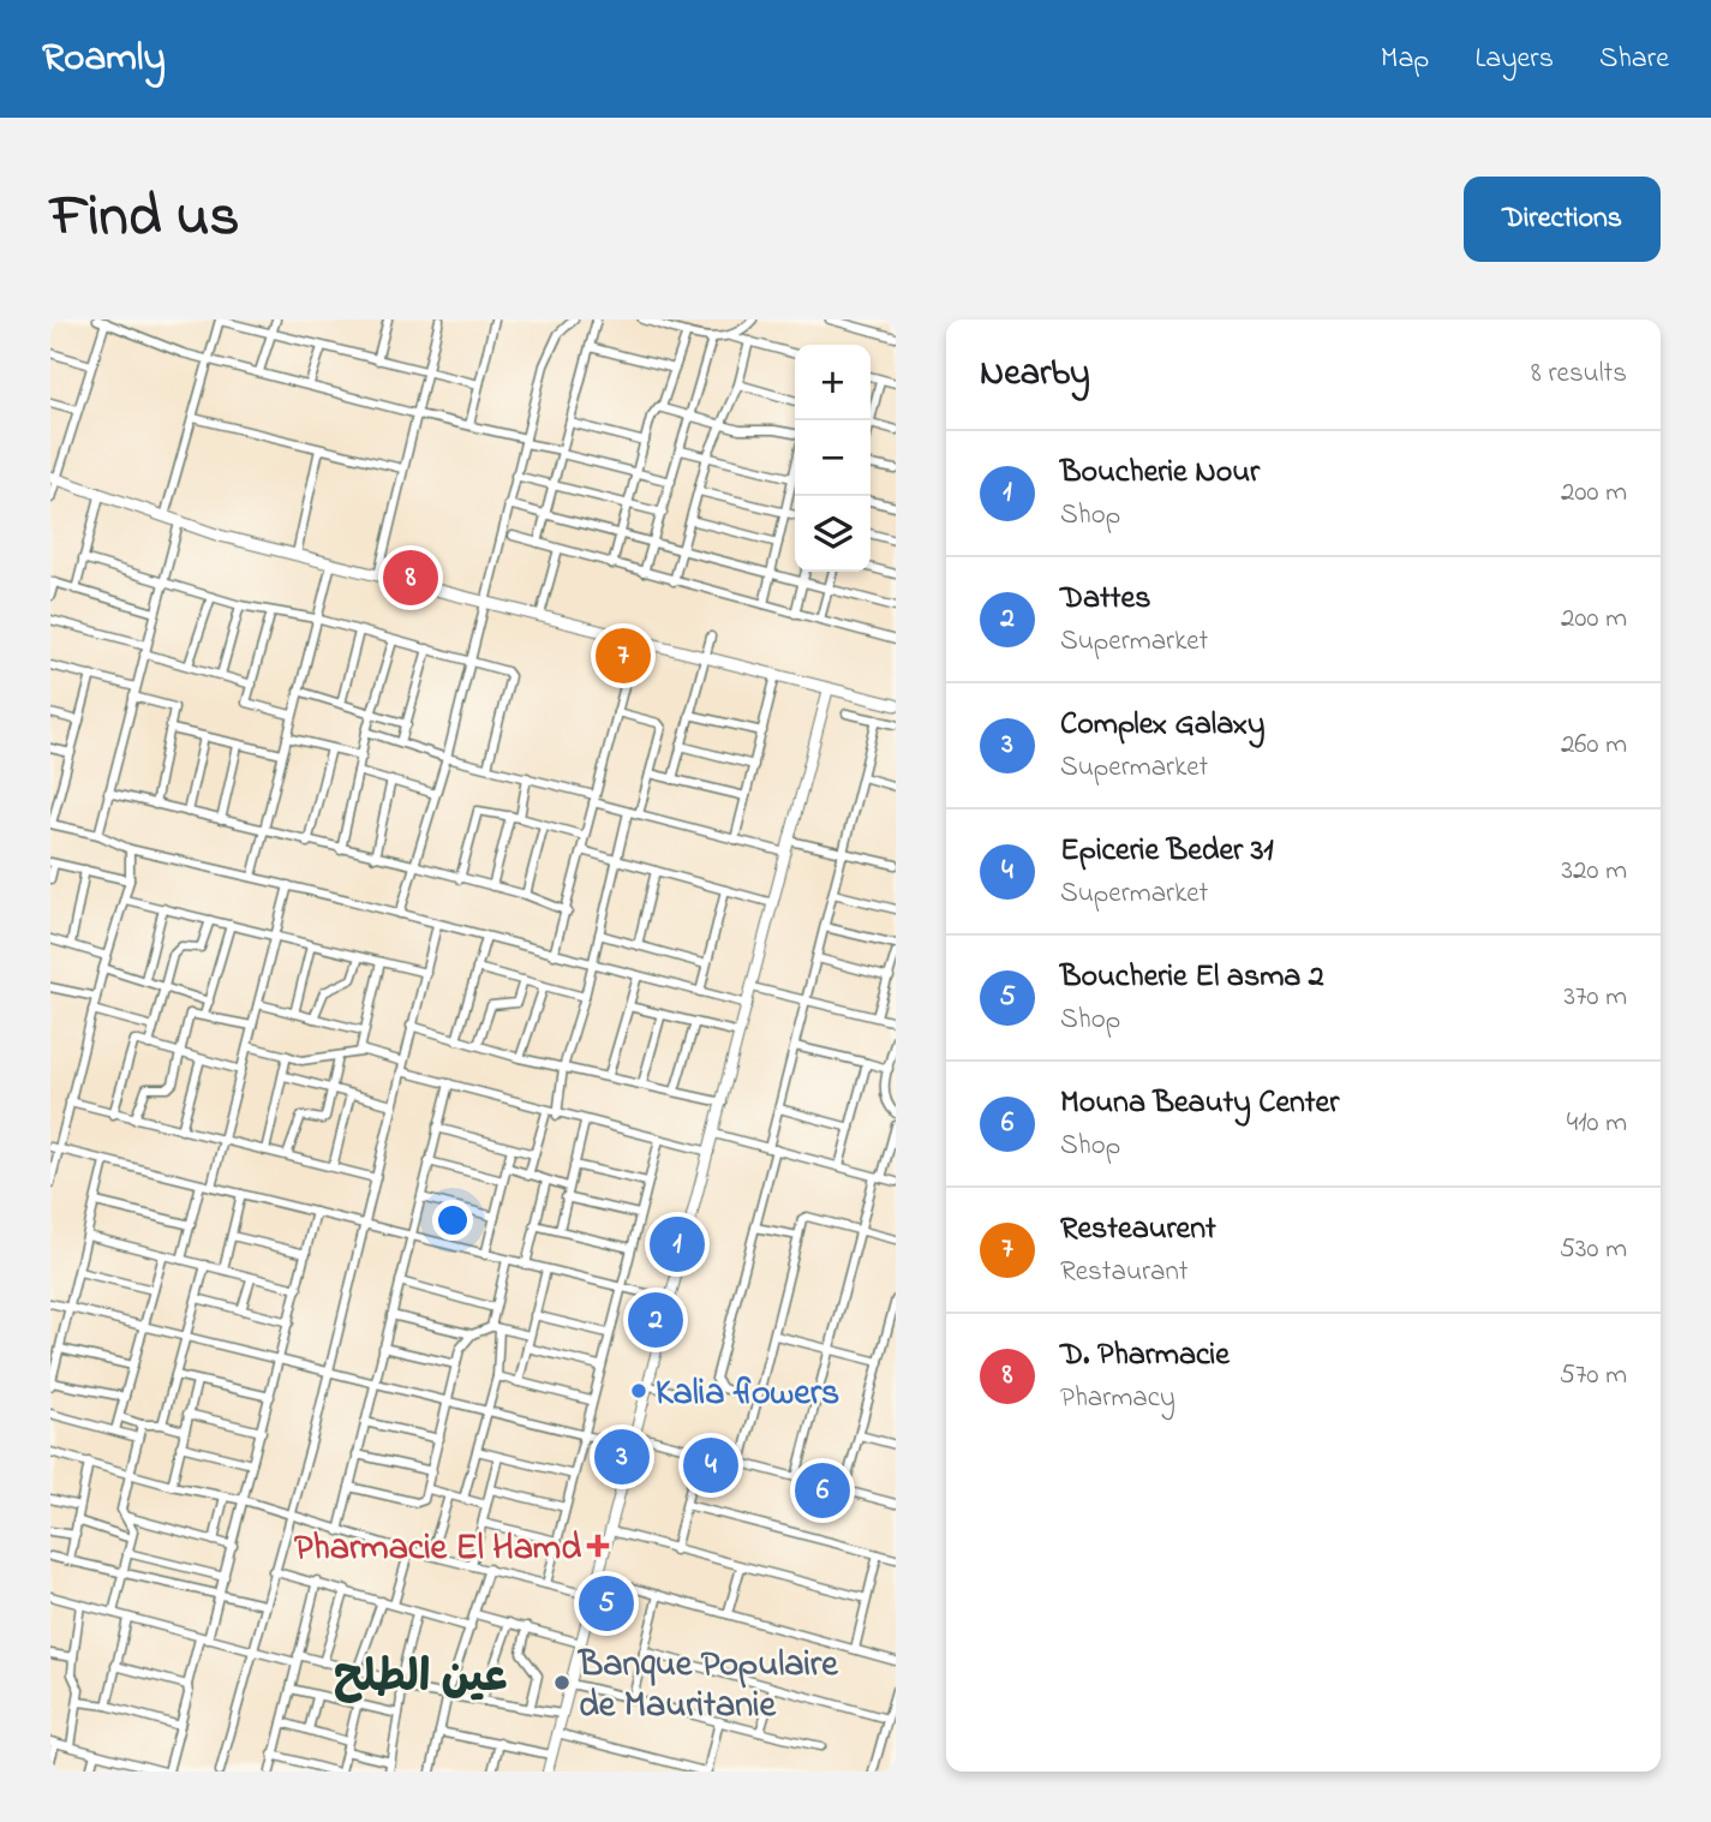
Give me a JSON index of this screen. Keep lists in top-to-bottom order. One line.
{"districts":["عين الطلح"],"places":{"other":["Kalia flowers","Banque Populaire de Mauritanie"],"health":["Pharmacie El Hamd"]},"page":{"header":"Roamly","nav":["Map","Layers","Share"],"title":"Find us","buttons":"Directions","heading":["Nearby","8 results"],"map_buttons":["+","−"],"list":[{"mark":"1","name":"Boucherie Nour","note":"Shop","value":"200 m"},{"mark":"2","name":"Dattes","note":"Supermarket","value":"200 m"},{"mark":"3","name":"Complex Galaxy","note":"Supermarket","value":"260 m"},{"mark":"4","name":"Epicerie Beder 31","note":"Supermarket","value":"320 m"},{"mark":"5","name":"Boucherie El asma 2","note":"Shop","value":"370 m"},{"mark":"6","name":"Mouna Beauty Center","note":"Shop","value":"410 m"},{"mark":"7","name":"Resteaurent","note":"Restaurant","value":"530 m"},{"mark":"8","name":"D. Pharmacie","note":"Pharmacy","value":"570 m"}],"pins":["8","7","1","2","3","4","6","5"]}}
